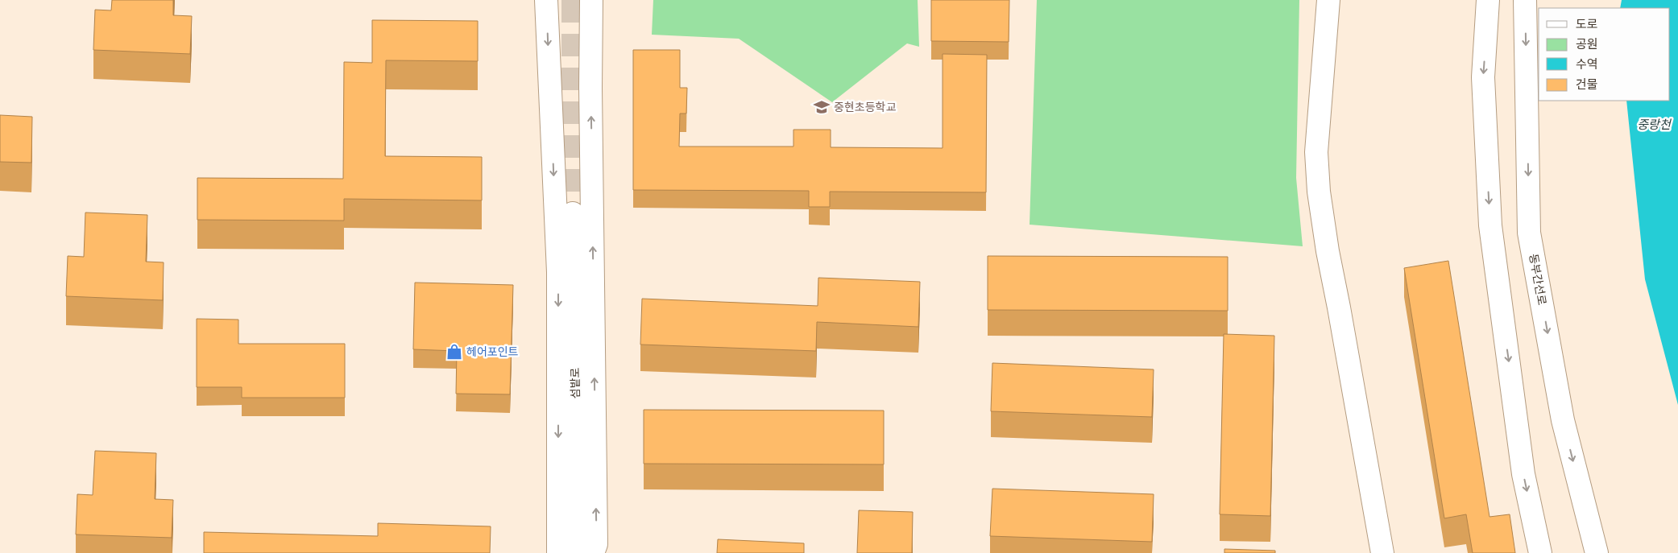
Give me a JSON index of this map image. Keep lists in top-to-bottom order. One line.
{"streets":{"main road":["동부간선로","섬밭로"]},"water":["중랑천"],"places":{"school or university":["중현초등학교"],"shop":["헤어포인트"]},"legend":["도로","공원","수역","건물"]}
